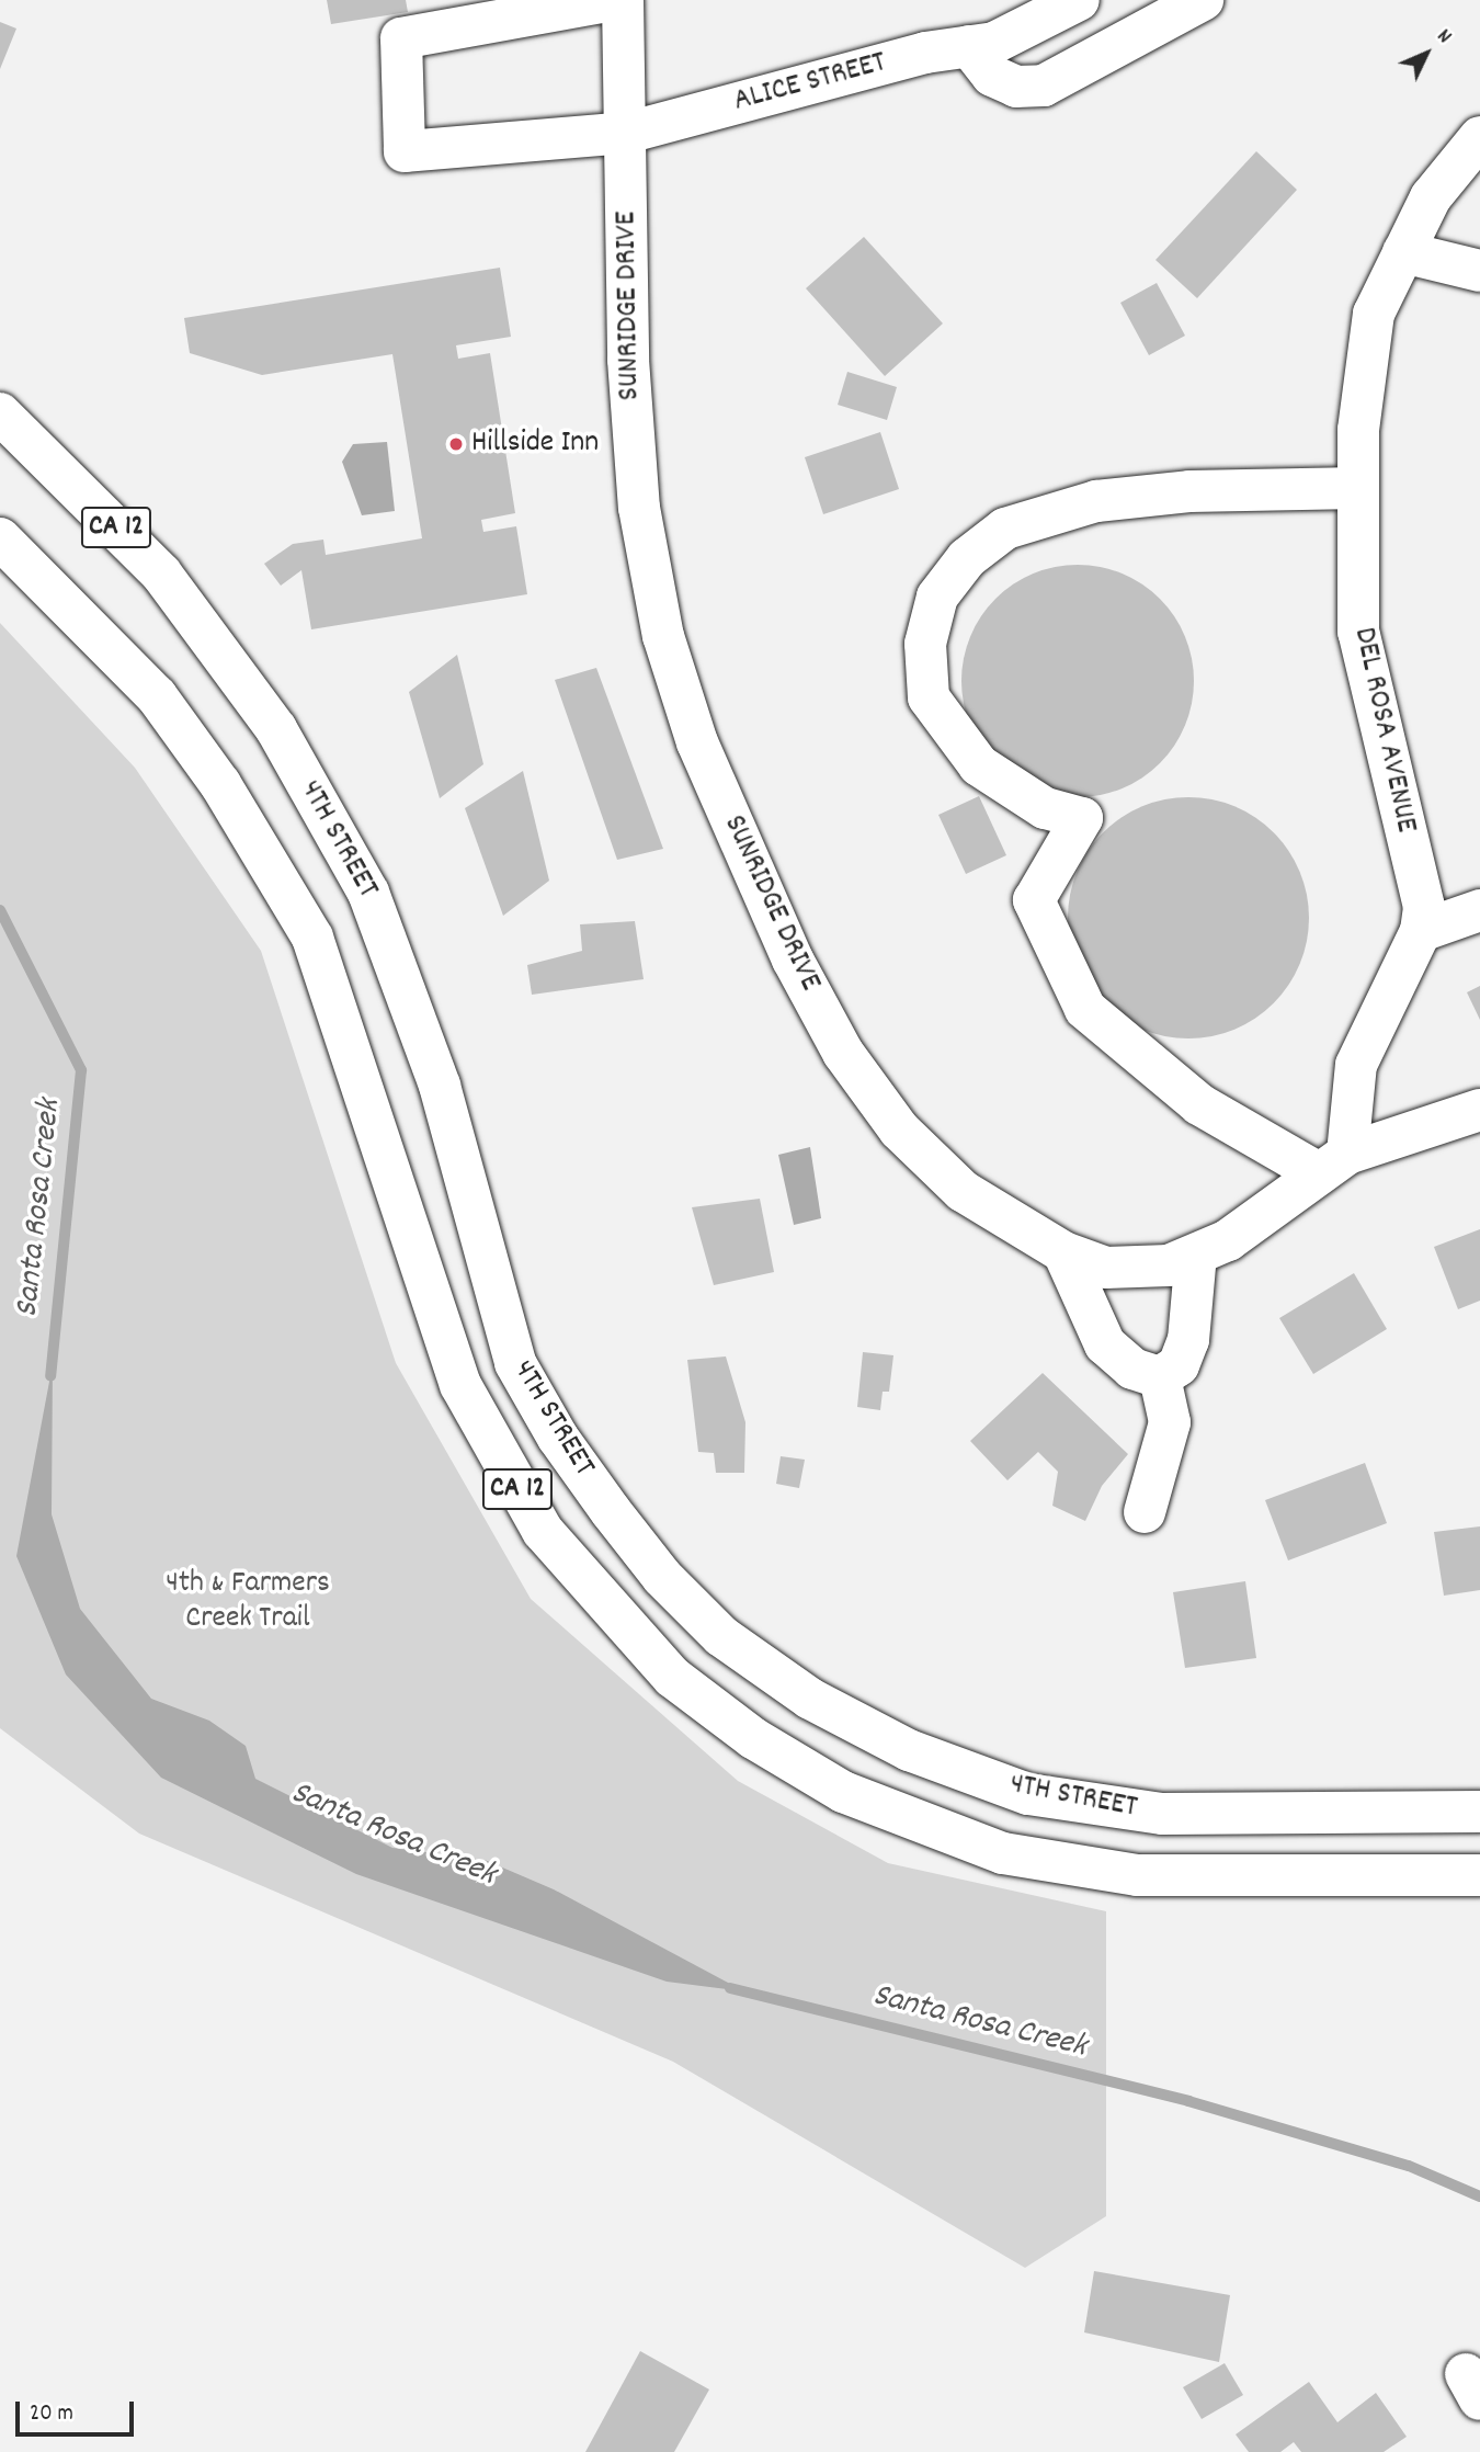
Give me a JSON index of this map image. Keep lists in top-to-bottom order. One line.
{"streets":{"main road":["ALICE STREET","SUNRIDGE DRIVE","CA 12","DEL ROSA AVENUE","4TH STREET"]},"crossings":[["ALICE STREET","SUNRIDGE DRIVE"],["SUNRIDGE DRIVE","DEL ROSA AVENUE"]],"water":["Santa Rosa Creek"],"parks":["4th & Farmers Creek Trail"],"places":["Hillside Inn"],"scale_bar":"20 m","north":"top right"}
